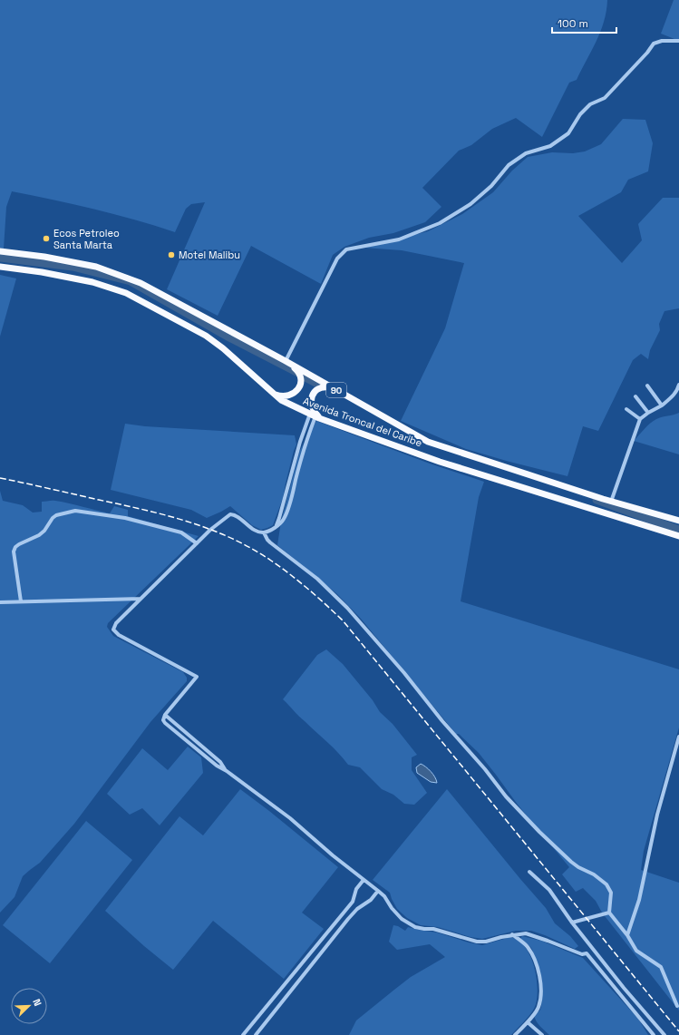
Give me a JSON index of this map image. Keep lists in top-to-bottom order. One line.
{"streets":{"highway":["90","Avenida Troncal del Caribe"]},"places":["Ecos Petroleo Santa Marta","Motel Malibu"],"scale_bar":"100 m","north":"top right"}
